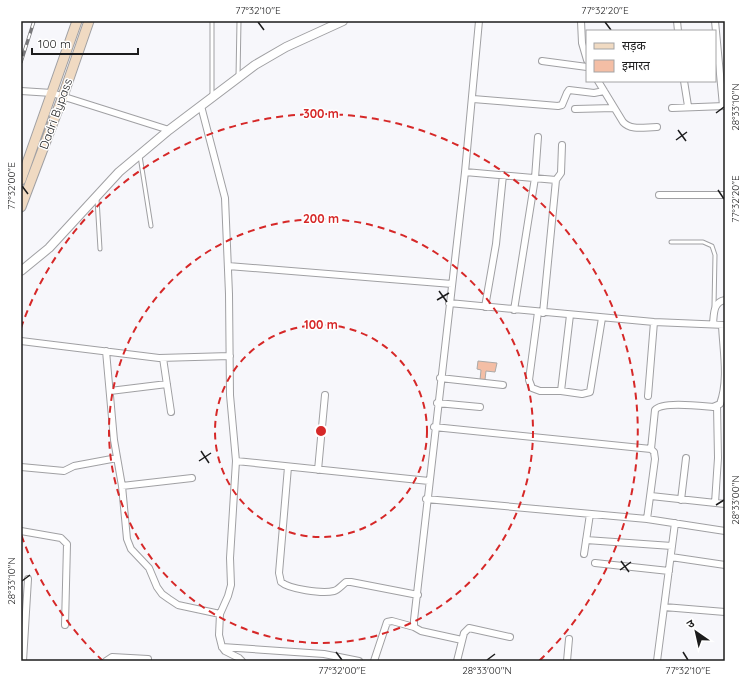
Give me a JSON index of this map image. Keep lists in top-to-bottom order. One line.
{"streets":{"main road":["Dadri Bypass"]},"legend":["सड़क","इमारत"],"scale_bar":"100 m","north":"top left","coordinates":["77°32'10\"E","77°32'20\"E","28°33'10\"N","77°32'00\"E","28°33'00\"N"],"rings":["300 m","200 m","100 m"]}
